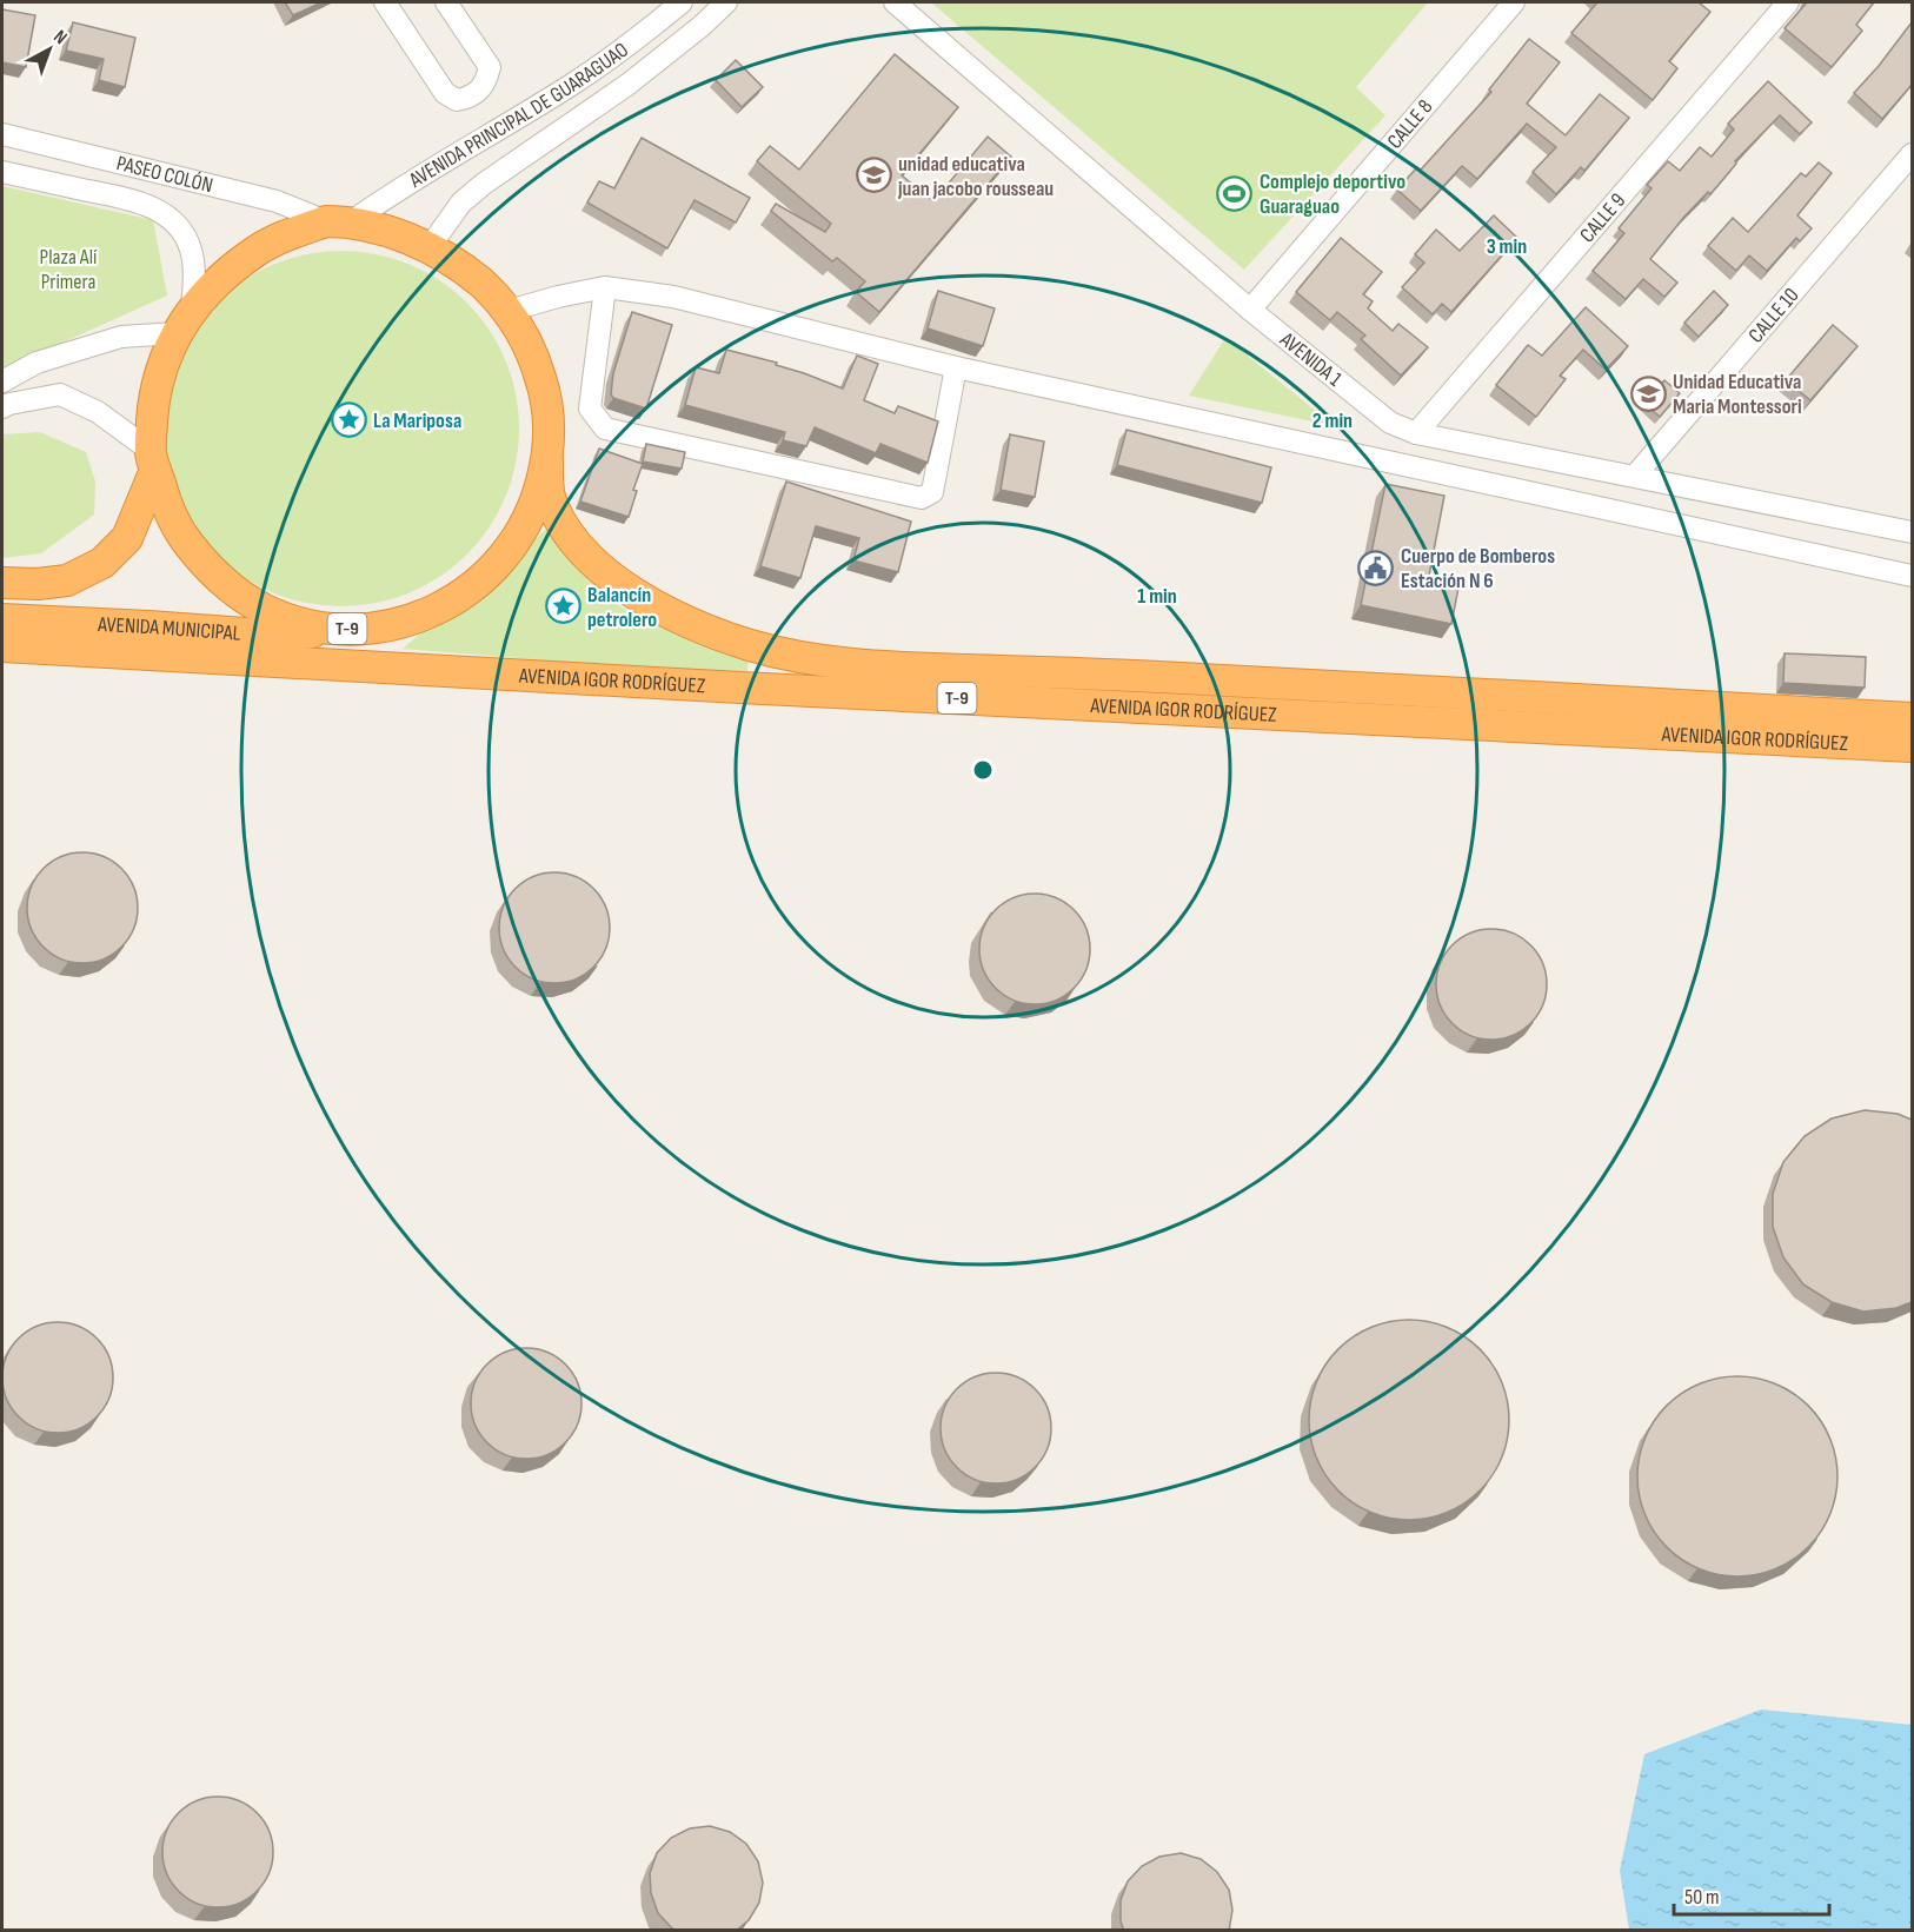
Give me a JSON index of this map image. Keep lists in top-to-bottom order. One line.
{"streets":{"highway":["AVENIDA MUNICIPAL","T-9","AVENIDA IGOR RODRÍGUEZ"],"street":["AVENIDA PRINCIPAL DE GUARAGUAO","CALLE 8","PASEO COLÓN","CALLE 9","CALLE 10","AVENIDA 1"]},"crossings":[["AVENIDA PRINCIPAL DE GUARAGUAO","PASEO COLÓN"],["AVENIDA PRINCIPAL DE GUARAGUAO","T-9"],["CALLE 8","AVENIDA 1"],["PASEO COLÓN","T-9"],["CALLE 9","AVENIDA 1"],["CALLE 10","AVENIDA 1"],["AVENIDA MUNICIPAL","T-9"],["AVENIDA MUNICIPAL","AVENIDA IGOR RODRÍGUEZ"],["T-9","AVENIDA IGOR RODRÍGUEZ"]],"parks":["Plaza Alí Primera"],"places":{"school or university":["unidad educativa juan jacobo rousseau","Unidad Educativa Maria Montessori"],"sports":["Complejo deportivo Guaraguao"],"place":["La Mariposa","Balancín petrolero"],"public building":["Cuerpo de Bomberos Estación N 6"]},"scale_bar":"50 m","north":"top right","rings":["3 min","2 min","1 min"]}
